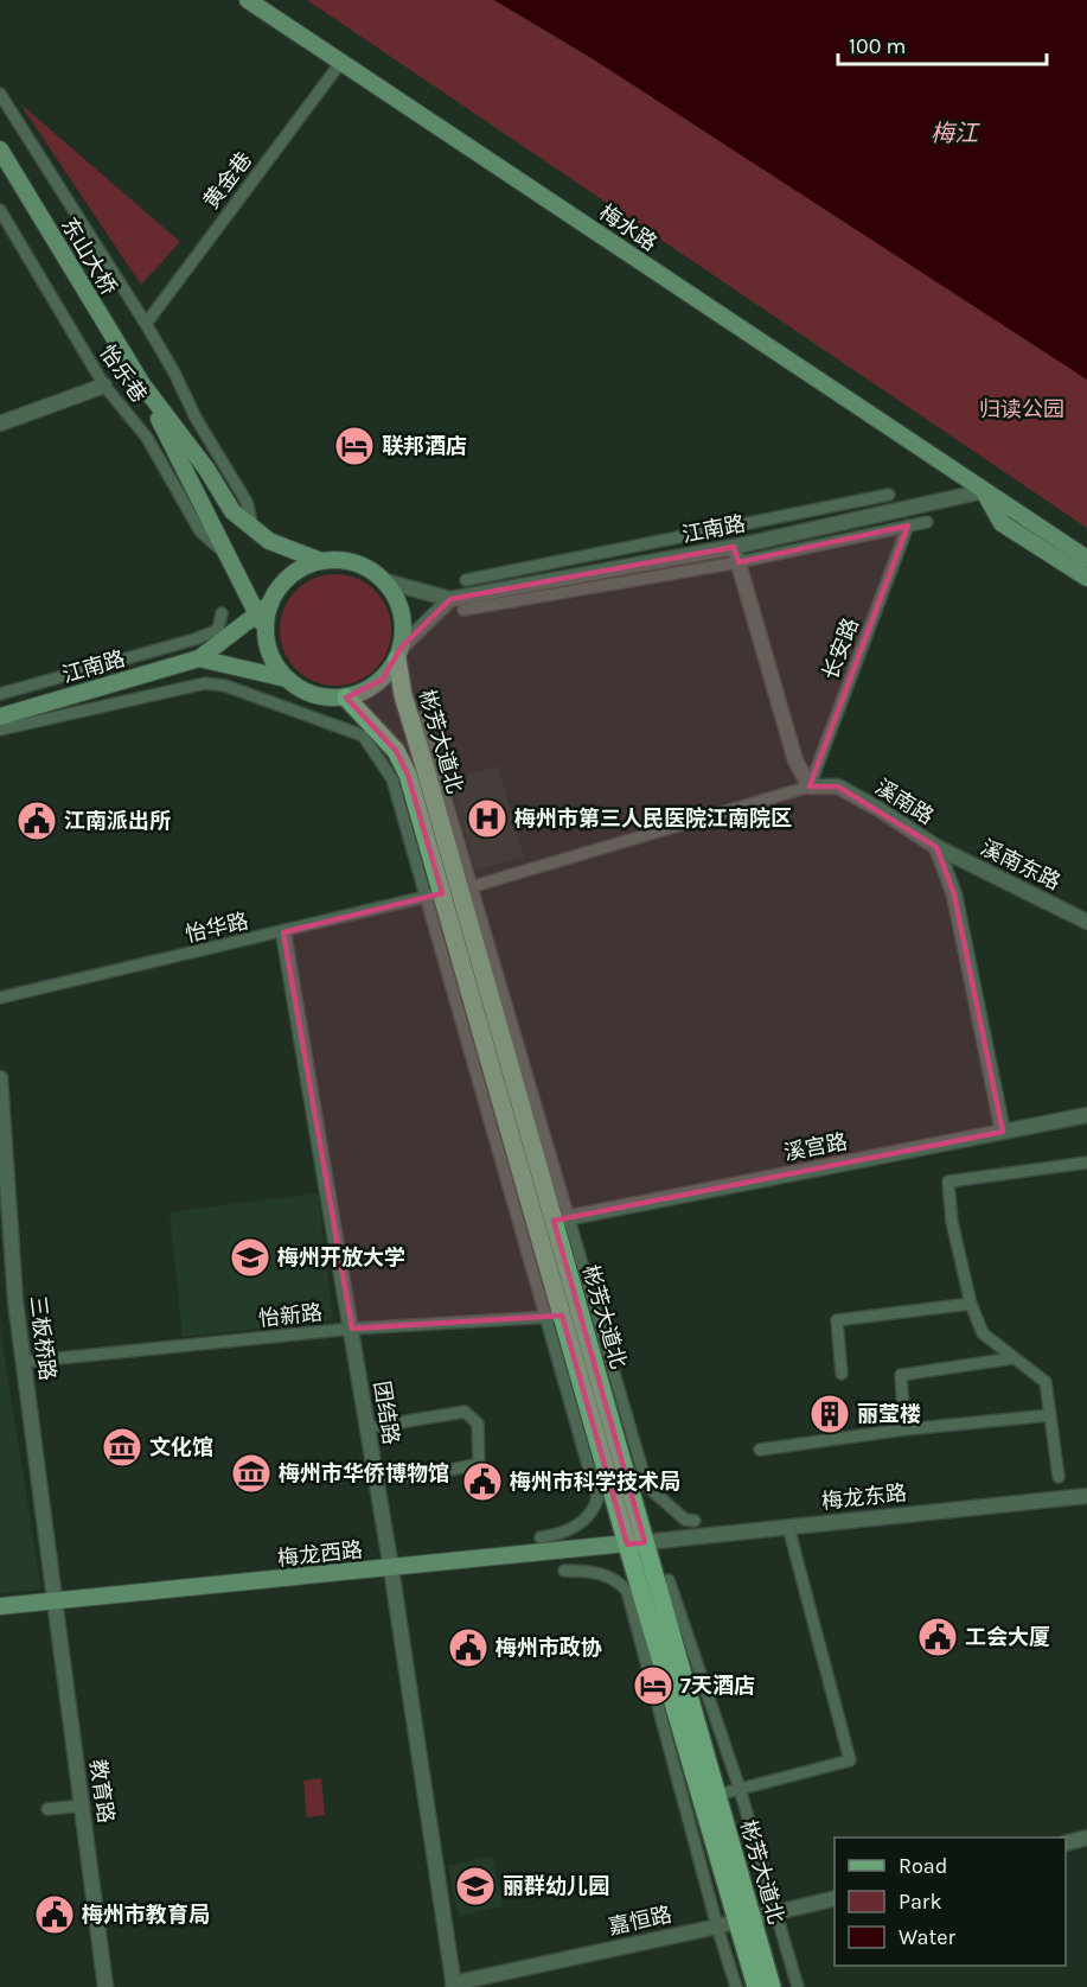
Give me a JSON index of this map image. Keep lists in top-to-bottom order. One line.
{"streets":{"main road":["梅水路","东山大桥","江南路","彬芳大道北","梅龙西路"],"street":["黄金巷","怡乐巷","长安路","溪南路","溪南东路","怡华路","溪宫路","怡新路","三板桥路","团结路","梅龙东路","教育路","嘉恒路"]},"crossings":[["黄金巷","梅水路"],["梅水路","江南路"],["江南路","彬芳大道北"],["长安路","溪南路"],["长安路","怡华路"],["彬芳大道北","怡华路"],["彬芳大道北","溪宫路"],["彬芳大道北","怡新路"],["彬芳大道北","梅龙东路"],["彬芳大道北","梅龙西路"],["彬芳大道北","嘉恒路"],["溪南路","溪南东路"],["溪南路","怡华路"],["溪南路","溪宫路"],["怡华路","团结路"],["怡新路","三板桥路"],["怡新路","团结路"],["三板桥路","梅龙西路"],["三板桥路","教育路"],["团结路","梅龙西路"],["团结路","嘉恒路"],["梅龙东路","梅龙西路"],["梅龙西路","教育路"]],"water":["梅江"],"parks":["归读公园"],"places":{"hotel":["联邦酒店","7天酒店"],"hospital":["梅州市第三人民医院江南院区"],"public building":["江南派出所","梅州市科学技术局","工会大厦","梅州市政协","梅州市教育局"],"school or university":["梅州开放大学","丽群幼儿园"],"building":["丽莹楼"],"museum":["文化馆","梅州市华侨博物馆"]},"legend":["Road","Park","Water"],"scale_bar":"100 m"}
